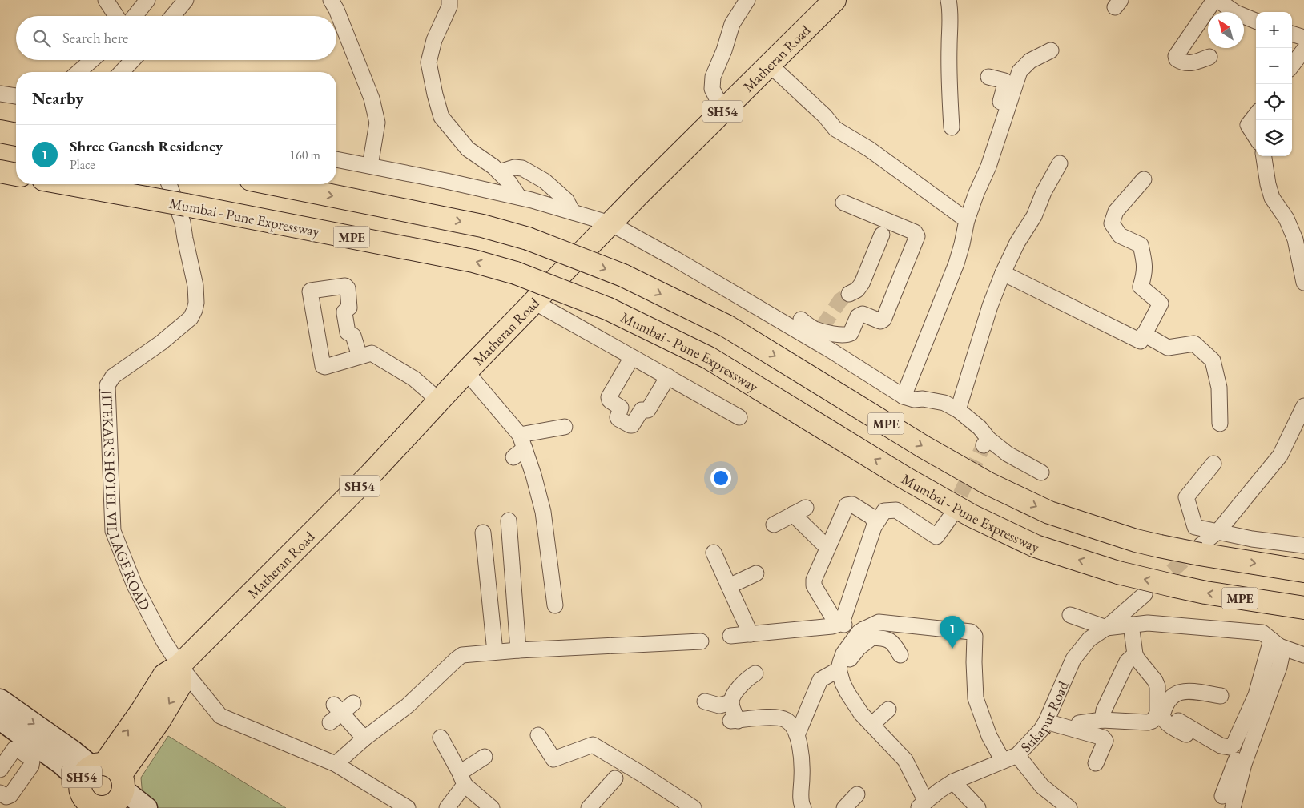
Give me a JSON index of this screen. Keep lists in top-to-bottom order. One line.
{"streets":{"main road":["Matheran Road","SH54","Mumbai - Pune Expressway","MPE"],"street":["JITEKAR'S HOTEL VILLAGE ROAD","Sukapur Road"]},"crossings":[["Matheran Road","JITEKAR'S HOTEL VILLAGE ROAD"]],"north":"top left","page":{"map_buttons":["+","−"],"search":"Search here","heading":"Nearby","list":[{"mark":"1","name":"Shree Ganesh Residency","note":"Place","value":"160 m"}],"pins":"1"}}
